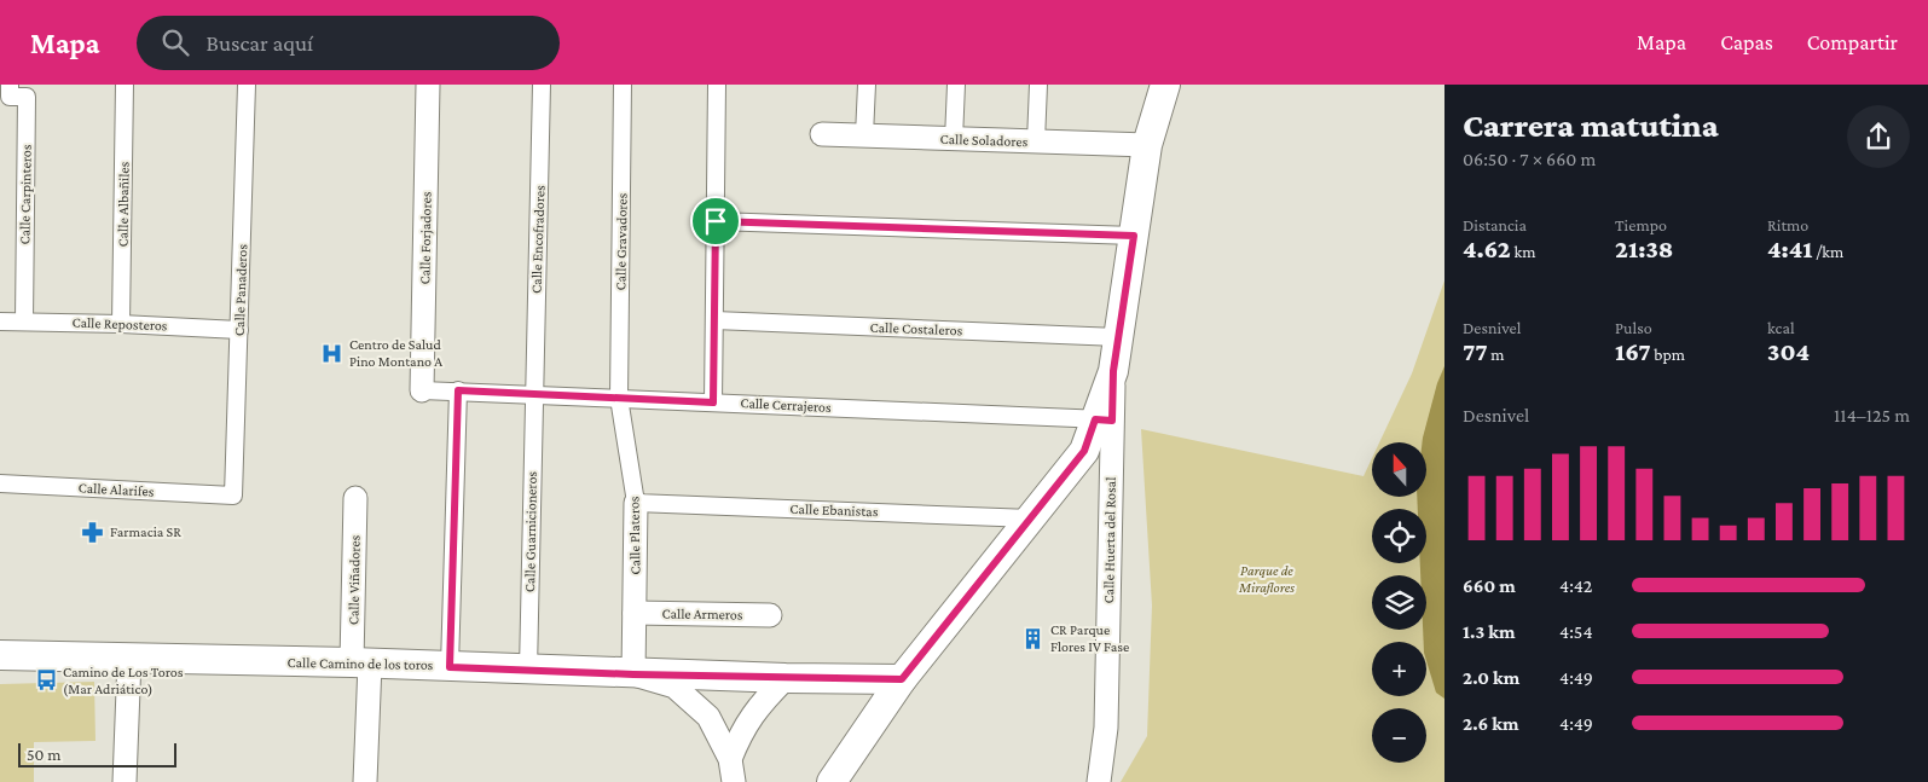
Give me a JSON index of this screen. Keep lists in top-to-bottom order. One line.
{"streets":{"street":["Calle Soladores","Calle Carpinteros","Calle Albañiles","Calle Forjadores","Calle Encofradores","Calle Gravadores","Calle Panaderos","Calle Reposteros","Calle Costaleros","Calle Cerrajeros","Calle Alarifes","Calle Ebanistas","Calle Guarnicioneros","Calle Plateros","Calle Huerta del Rosal","Calle Viñadores","Calle Armeros","Calle Camino de los toros"]},"crossings":[["Calle Carpinteros","Calle Reposteros"],["Calle Albañiles","Calle Reposteros"],["Calle Forjadores","Calle Cerrajeros"],["Calle Encofradores","Calle Cerrajeros"],["Calle Encofradores","Calle Guarnicioneros"],["Calle Gravadores","Calle Cerrajeros"],["Calle Gravadores","Calle Plateros"],["Calle Panaderos","Calle Reposteros"],["Calle Panaderos","Calle Alarifes"],["Calle Cerrajeros","Calle Guarnicioneros"],["Calle Cerrajeros","Calle Plateros"],["Calle Cerrajeros","Calle Huerta del Rosal"],["Calle Ebanistas","Calle Plateros"],["Calle Guarnicioneros","Calle Camino de los toros"],["Calle Plateros","Calle Armeros"],["Calle Plateros","Calle Camino de los toros"],["Calle Viñadores","Calle Camino de los toros"]],"parks":["Parque de Miraflores"],"places":{"hospital":["Centro de Salud Pino Montano A"],"pharmacy":["Farmacia SR"],"building":["CR Parque Flores IV Fase"],"bus stop":["Camino de Los Toros (Mar Adriático)"]},"scale_bar":"50 m","north":"top","page":{"header":"Mapa","search":"Buscar aquí","nav":["Mapa","Capas","Compartir"],"heading":["Carrera matutina","06:50 · 7 × 660 m"],"stats":[["Distancia","4.62 km"],["Tiempo","21:38"],["Ritmo","4:41 /km"],["Desnivel","77 m"],["Pulso","167 bpm"],["kcal","304"]],"chart":["Desnivel","114–125 m"],"map_buttons":["+","−"],"list":[{"name":"660 m","note":"4:42"},{"name":"1.3 km","note":"4:54"},{"name":"2.0 km","note":"4:49"},{"name":"2.6 km","note":"4:49"}],"scale":"50 m"}}
